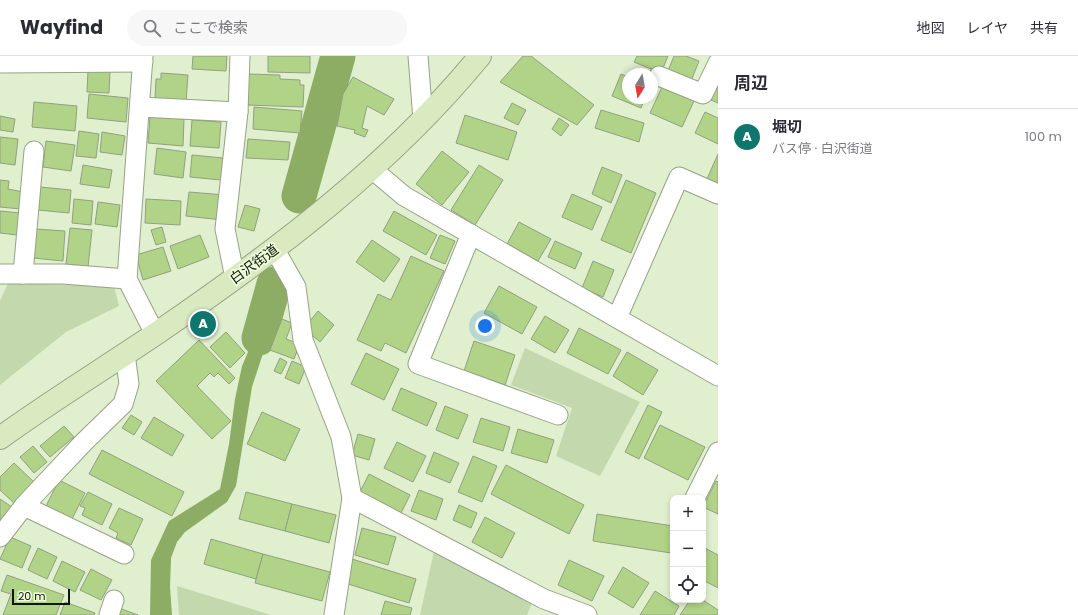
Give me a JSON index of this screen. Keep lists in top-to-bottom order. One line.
{"streets":{"main road":["白沢街道"]},"scale_bar":"20 m","north":"bottom","page":{"header":"Wayfind","search":"ここで検索","nav":["地図","レイヤ","共有"],"heading":"周辺","list":[{"mark":"A","name":"堀切","note":"バス停 · 白沢街道","value":"100 m"}],"pins":"A","map_buttons":["+","−"],"scale":"20 m"}}
